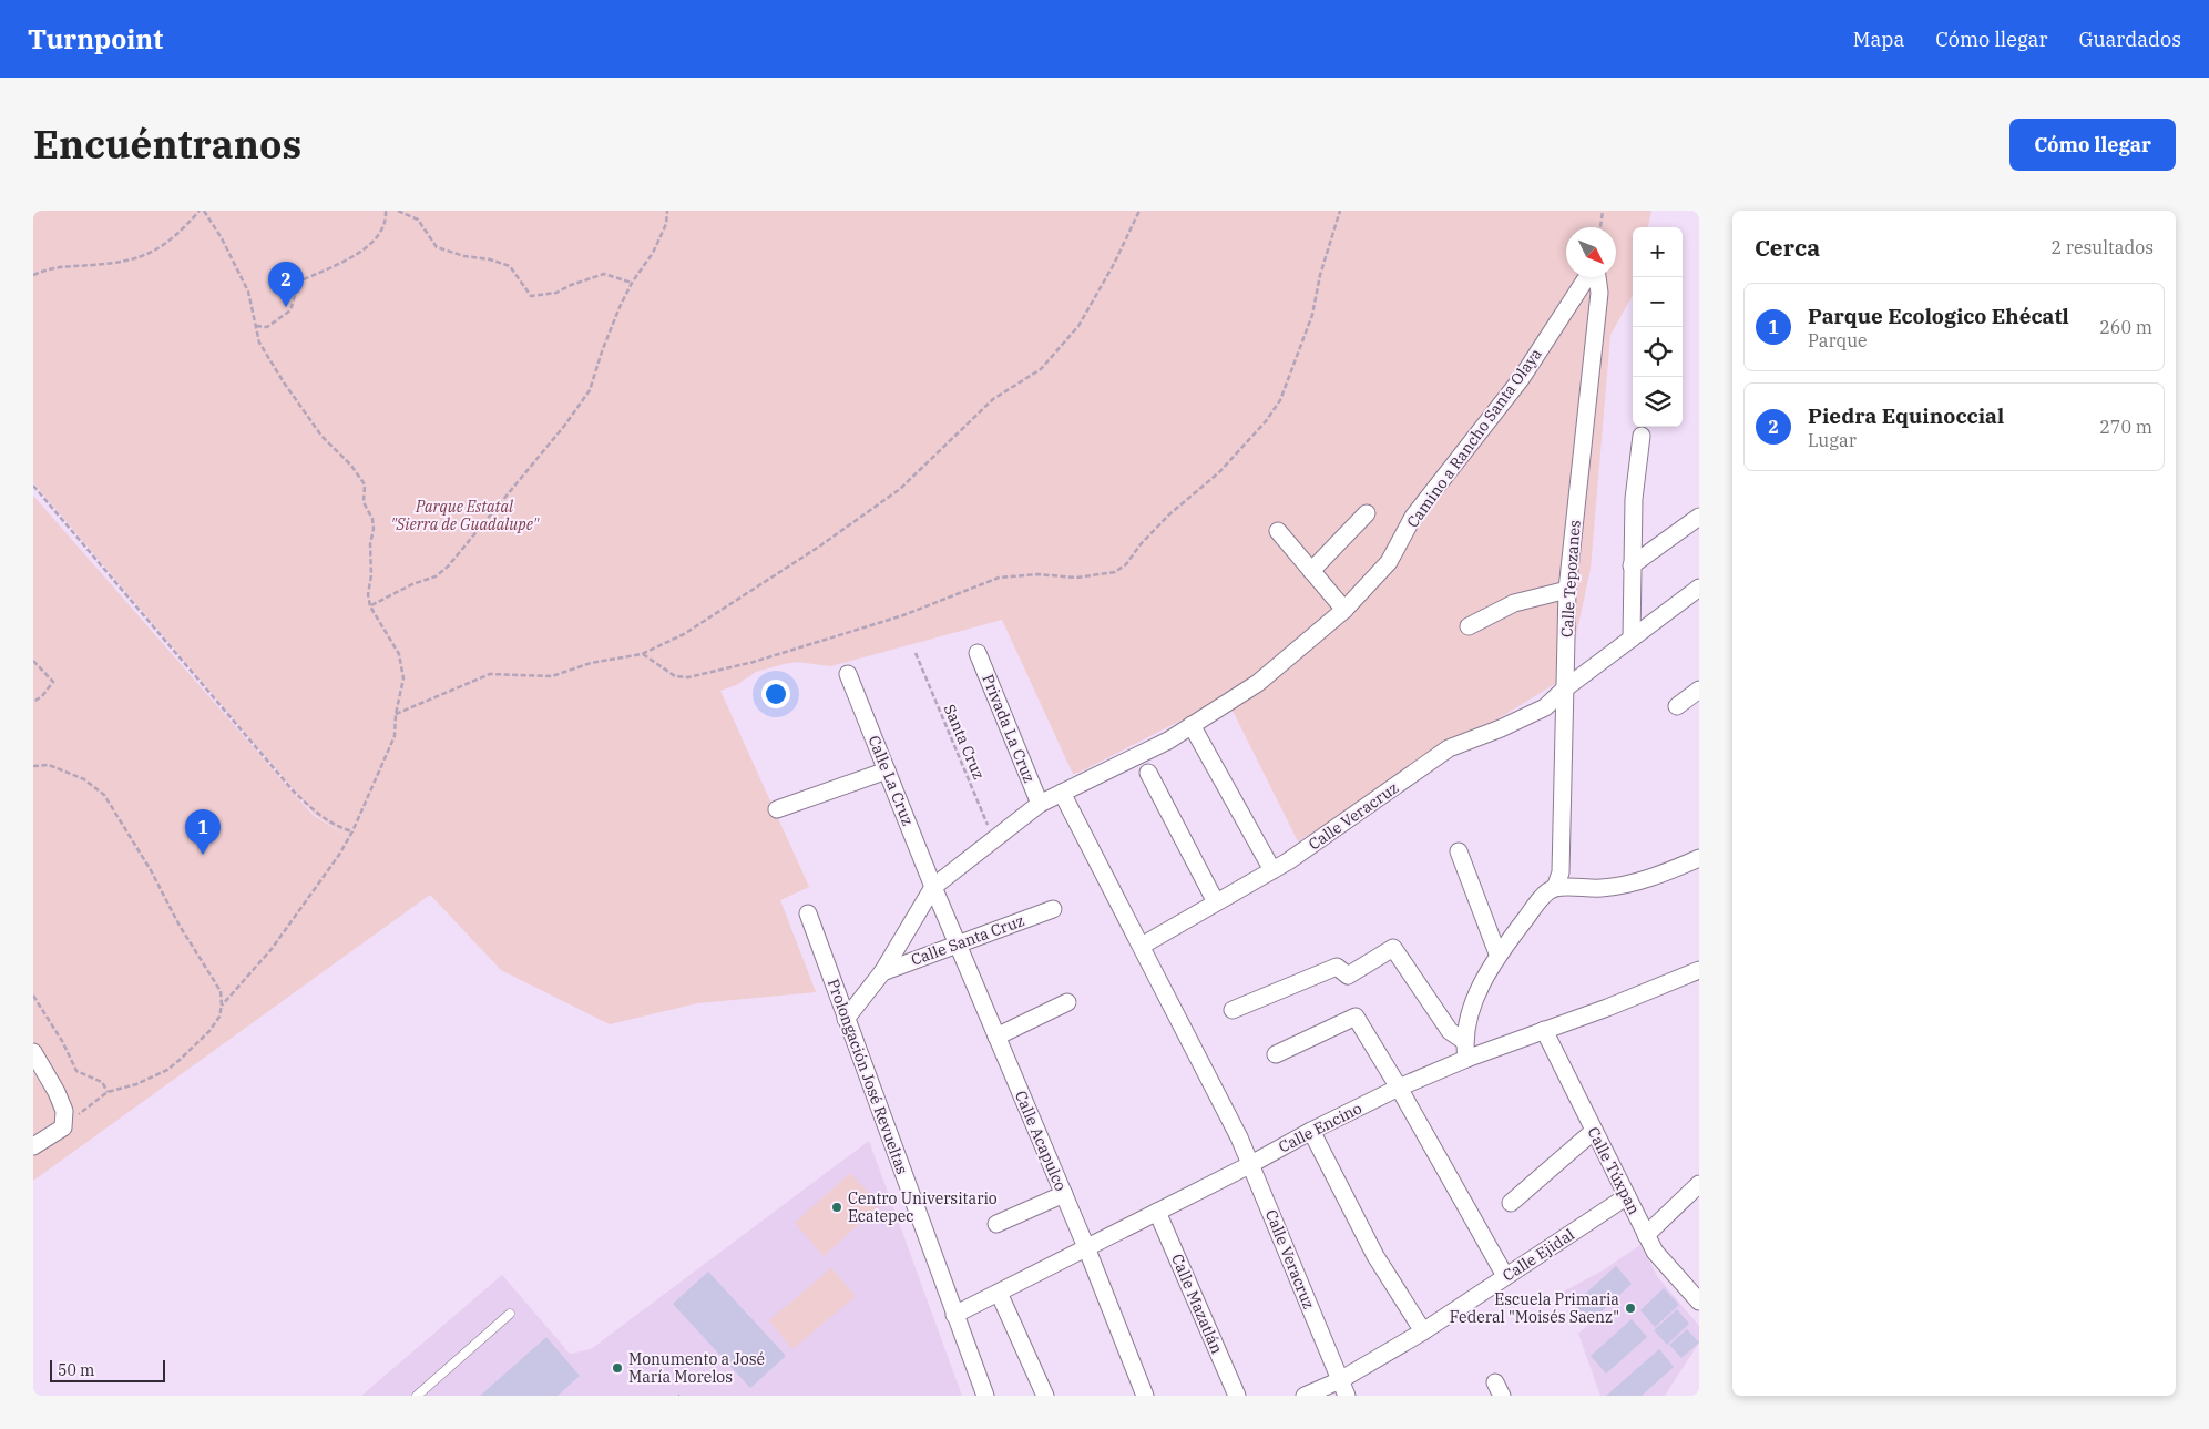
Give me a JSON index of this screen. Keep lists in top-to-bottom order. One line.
{"streets":{"street":["Camino a Rancho Santa Olaya","Calle Tepozanes","Privada La Cruz","Calle La Cruz","Calle Veracruz","Calle Santa Cruz","Prolongación José Revueltas","Calle Encino","Calle Acapulco","Calle Túxpan","Calle Ejidal","Calle Mazatlán"],"path":["Santa Cruz"]},"crossings":[["Camino a Rancho Santa Olaya","Privada La Cruz"],["Camino a Rancho Santa Olaya","Santa Cruz"],["Camino a Rancho Santa Olaya","Calle La Cruz"],["Camino a Rancho Santa Olaya","Calle Veracruz"],["Camino a Rancho Santa Olaya","Calle Santa Cruz"],["Camino a Rancho Santa Olaya","Prolongación José Revueltas"],["Camino a Rancho Santa Olaya","Calle Acapulco"],["Calle Tepozanes","Calle Veracruz"],["Calle La Cruz","Calle Acapulco"],["Calle Veracruz","Calle Encino"],["Calle Veracruz","Calle Ejidal"],["Calle Santa Cruz","Calle Acapulco"],["Prolongación José Revueltas","Calle Encino"],["Calle Encino","Calle Acapulco"],["Calle Encino","Calle Túxpan"],["Calle Encino","Calle Mazatlán"],["Calle Túxpan","Calle Ejidal"]],"parks":["Parque Estatal \"Sierra de Guadalupe\""],"places":["Centro Universitario Ecatepec","Escuela Primaria Federal \"Moisés Saenz\"","Monumento a José María Morelos"],"scale_bar":"50 m","north":"bottom right","page":{"header":"Turnpoint","nav":["Mapa","Cómo llegar","Guardados"],"title":"Encuéntranos","buttons":"Cómo llegar","heading":["Cerca","2 resultados"],"map_buttons":["+","−"],"pins":["2","1"],"list":[{"mark":"1","name":"Parque Ecologico Ehécatl","note":"Parque","value":"260 m"},{"mark":"2","name":"Piedra Equinoccial","note":"Lugar","value":"270 m"}],"scale":"50 m"}}
